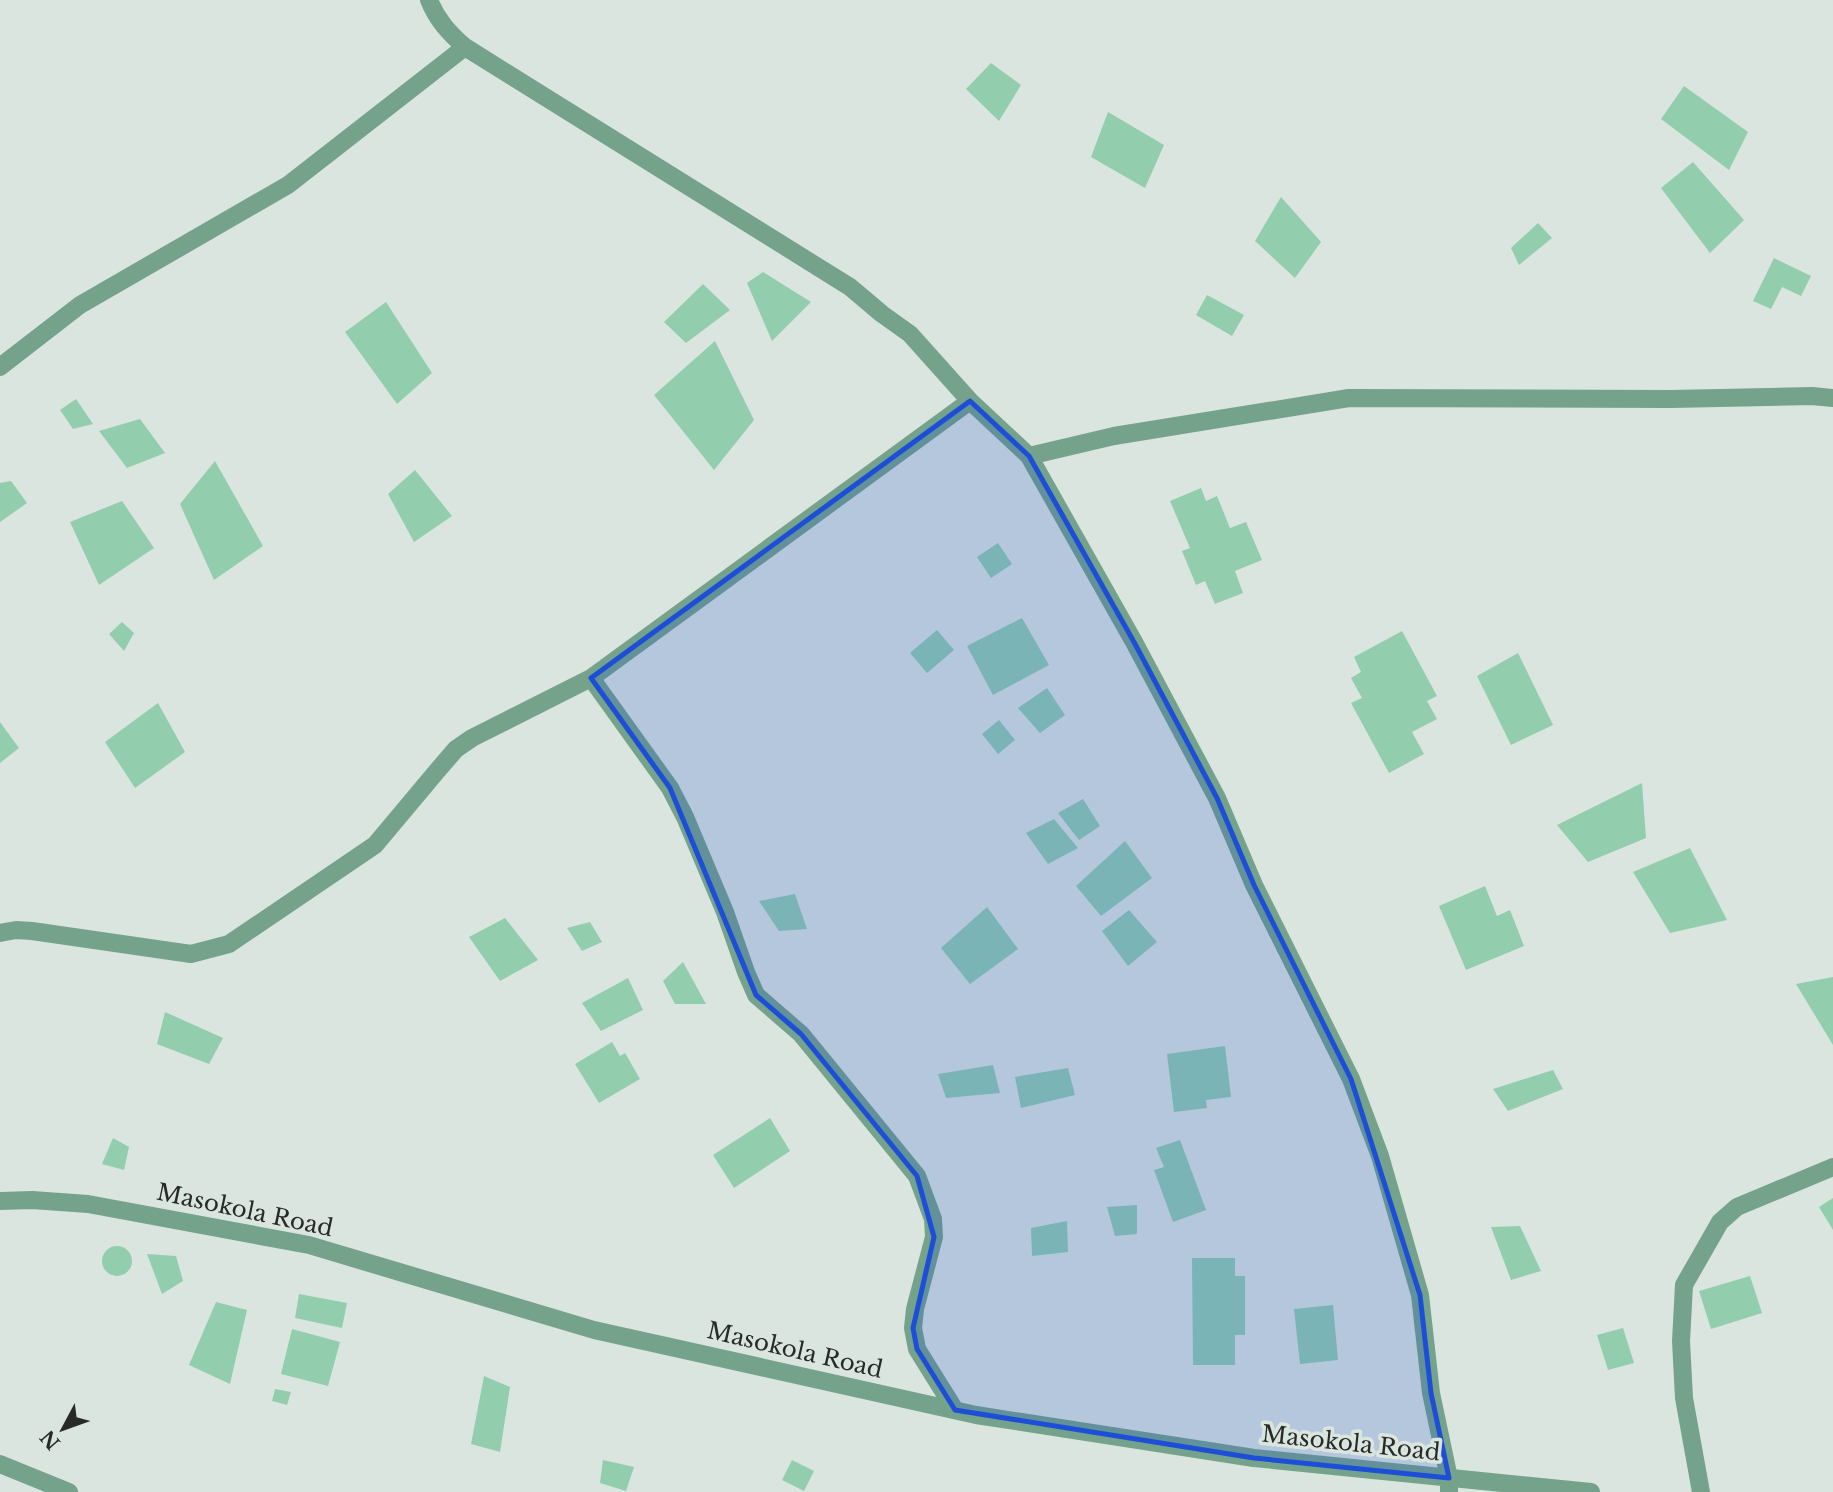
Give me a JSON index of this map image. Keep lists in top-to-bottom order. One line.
{"streets":{"street":["Masokola Road"]},"north":"bottom left"}
